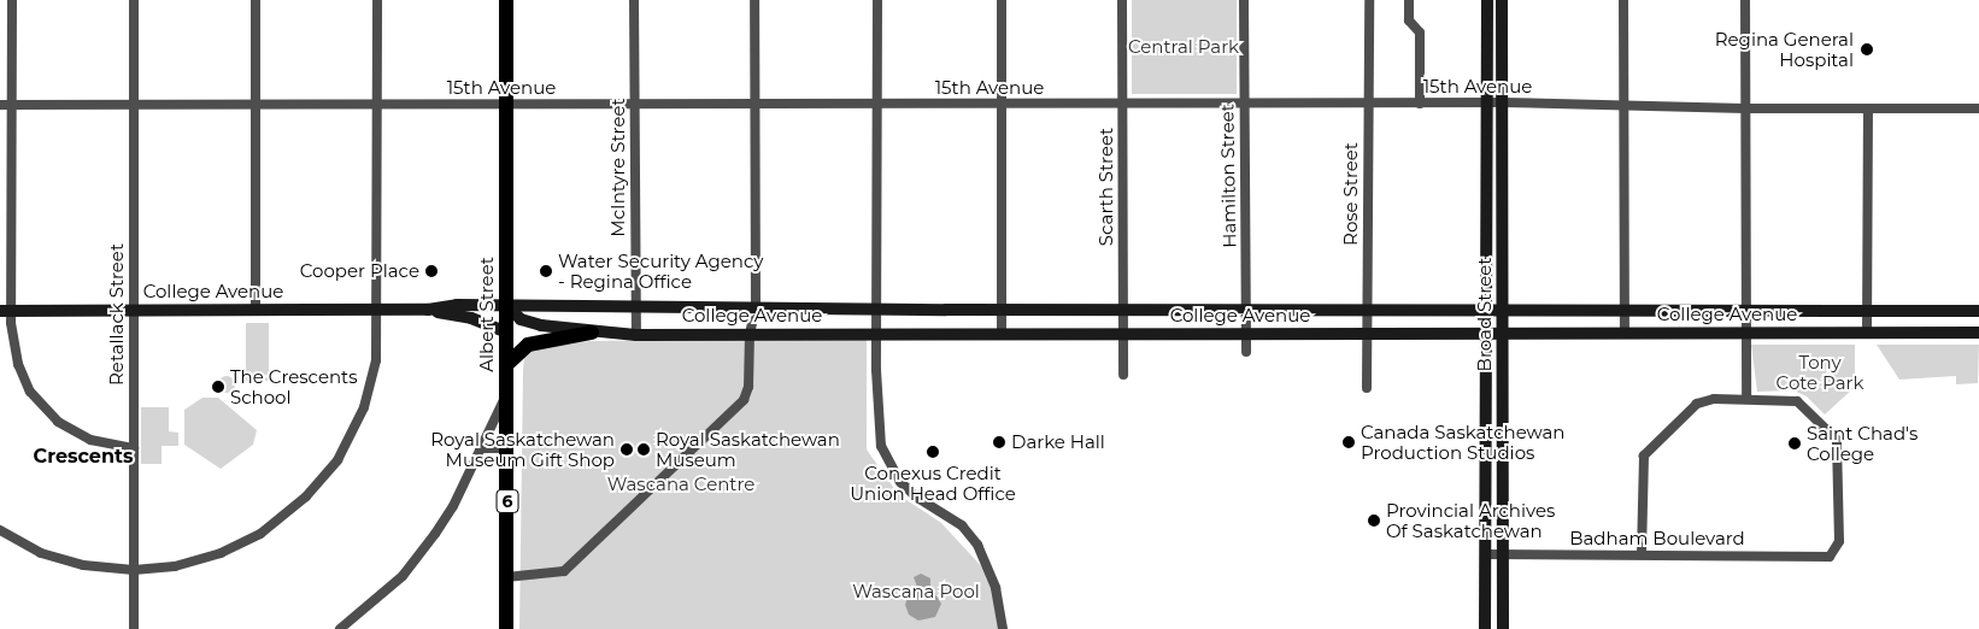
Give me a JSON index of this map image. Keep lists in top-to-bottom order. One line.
{"streets":{"main road":["College Avenue","Albert Street","Broad Street","6"],"street":["15th Avenue","McIntyre Street","Hamilton Street","Scarth Street","Rose Street","Retallack Street","Badham Boulevard"]},"crossings":[["15th Avenue","McIntyre Street"],["15th Avenue","Hamilton Street"],["15th Avenue","Scarth Street"],["15th Avenue","Rose Street"],["15th Avenue","Retallack Street"],["15th Avenue","Albert Street"],["15th Avenue","Broad Street"],["McIntyre Street","College Avenue"],["Hamilton Street","College Avenue"],["Scarth Street","College Avenue"],["Rose Street","College Avenue"],["College Avenue","Retallack Street"],["College Avenue","Albert Street"],["College Avenue","Broad Street"],["Broad Street","Badham Boulevard"]],"districts":["Crescents"],"parks":["Central Park","Tony Cote Park","Wascana Centre","Wascana Pool"],"places":["Regina General Hospital","Cooper Place","Water Security Agency - Regina Office","The Crescents School","Darke Hall","Canada Saskatchewan Production Studios","Saint Chad's College","Royal Saskatchewan Museum Gift Shop","Royal Saskatchewan Museum","Conexus Credit Union Head Office","Provincial Archives Of Saskatchewan"]}
